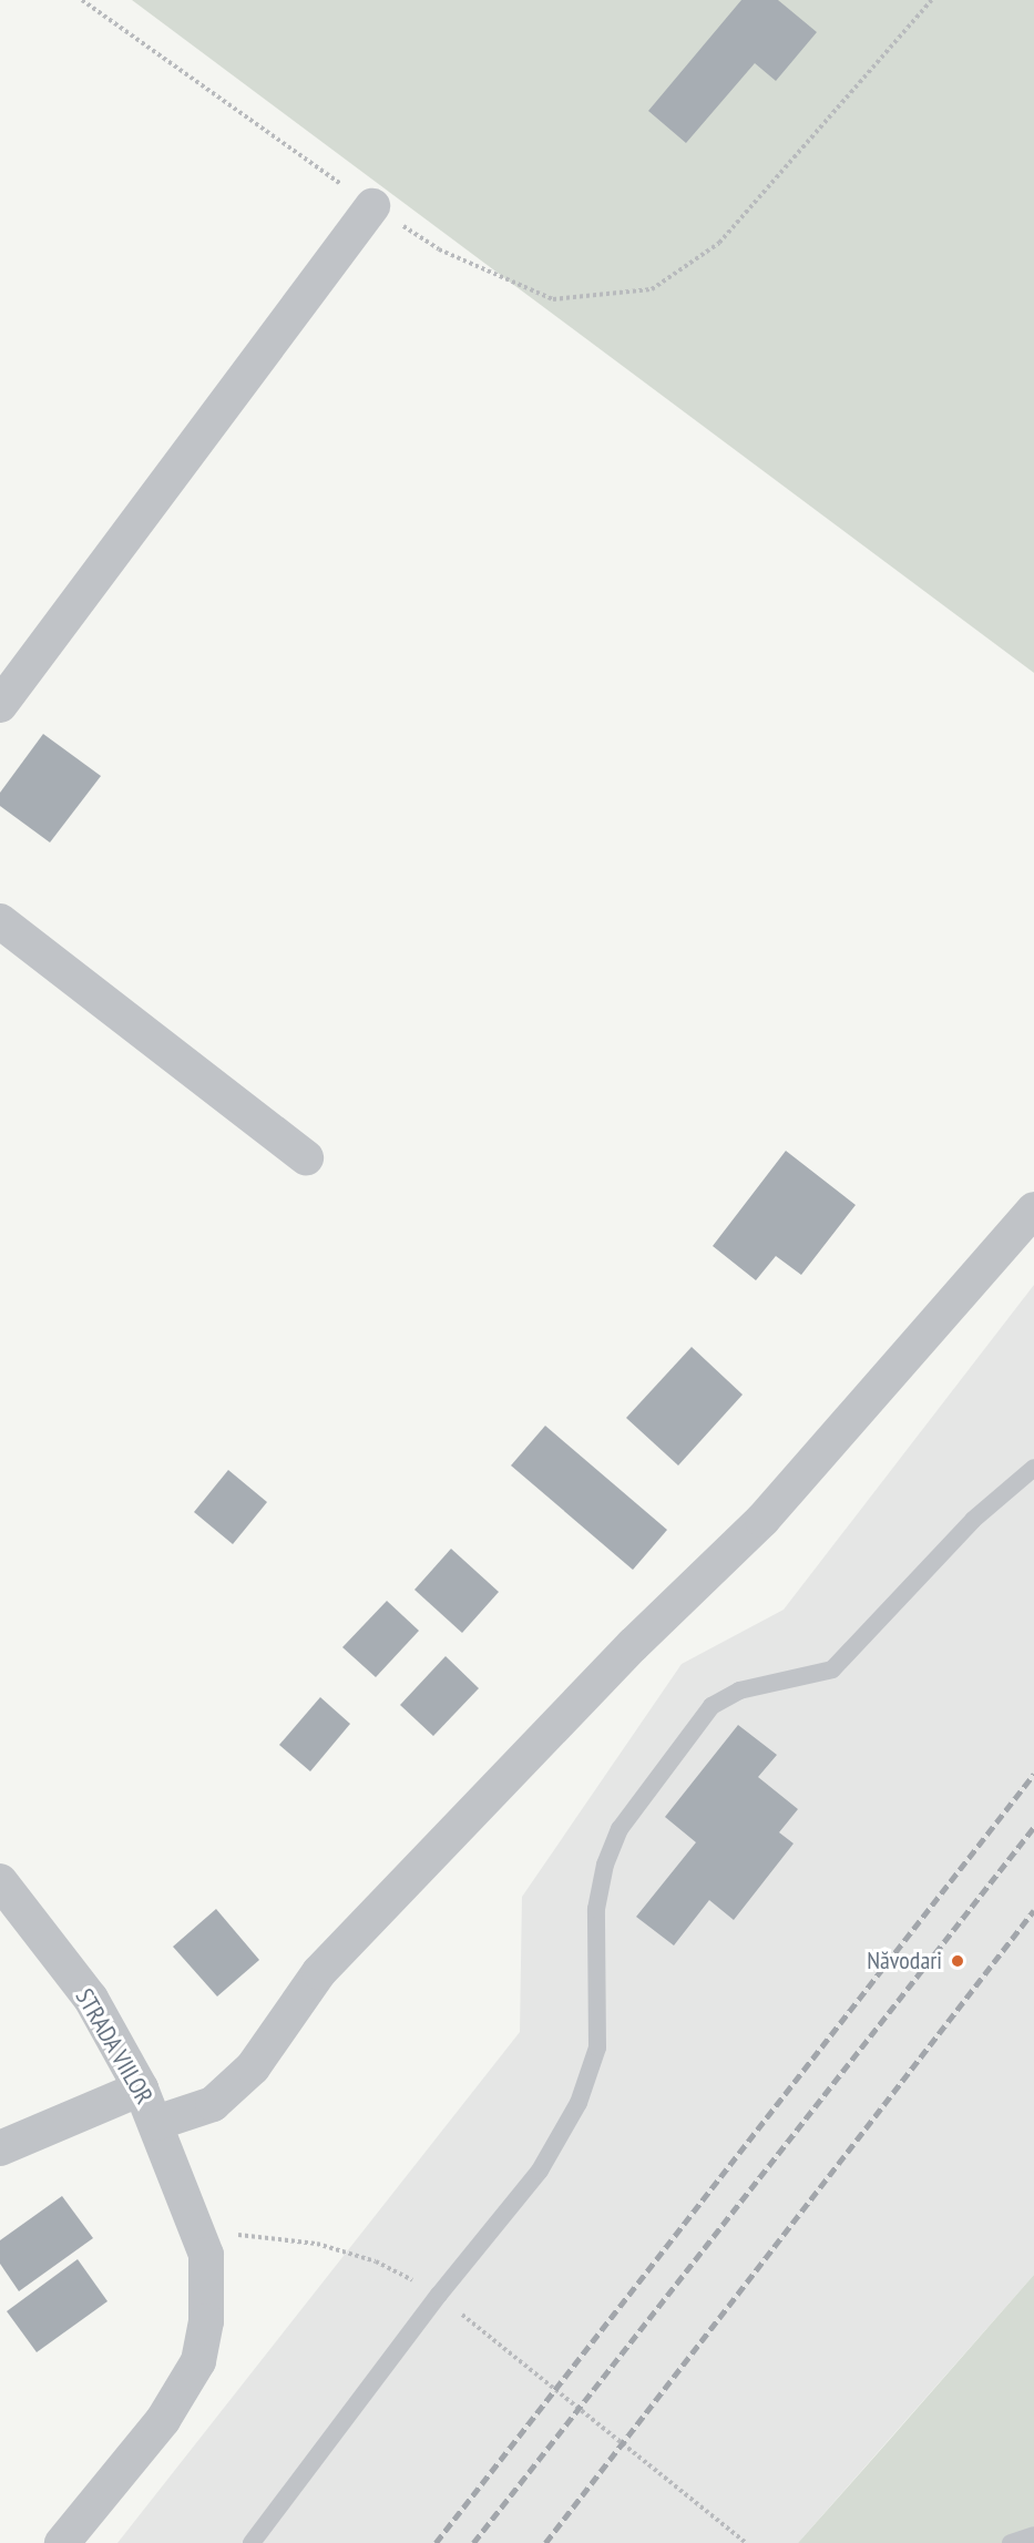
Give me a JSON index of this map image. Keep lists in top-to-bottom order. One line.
{"streets":{"street":["STRADA VIILOR"]},"places":["Năvodari"]}
